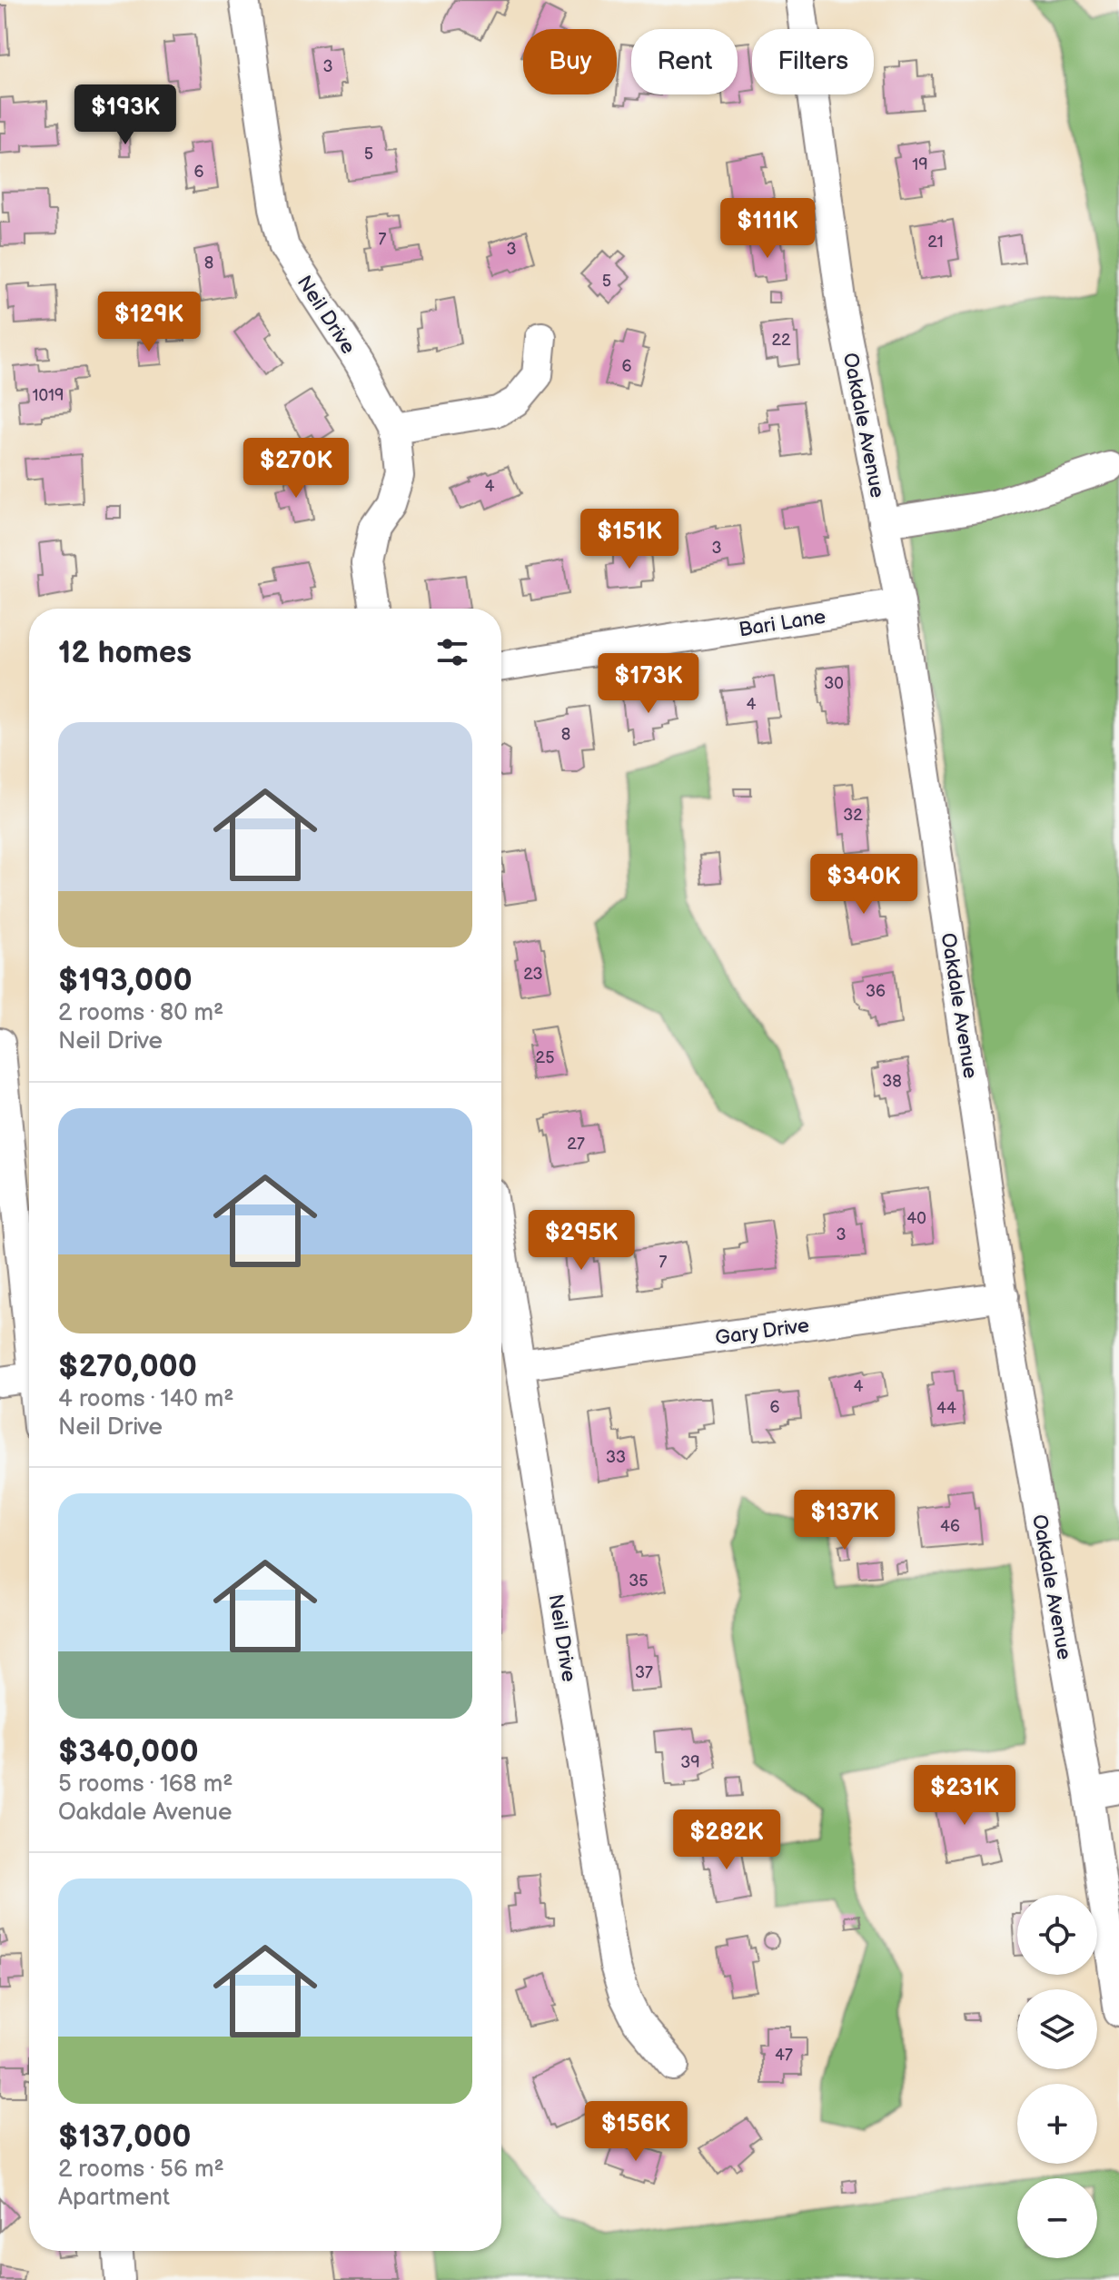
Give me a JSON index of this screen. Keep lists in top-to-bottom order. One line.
{"streets":{"street":["Neil Drive","Oakdale Avenue","Bari Lane","Gary Drive"]},"crossings":[["Neil Drive","Gary Drive"],["Oakdale Avenue","Bari Lane"],["Oakdale Avenue","Gary Drive"]],"house_numbers":["3","5","19","6","7","21","3","8","5","22","6","1019","4","3","30","4","8","32","23","36","25","38","27","40","3","7","4","6","44","33","46","35","37","39","47"],"page":{"chip":["Buy","Rent","Filters"],"price":["$193K","$111K","$129K","$270K","$151K","$173K","$340K","$295K","$137K","$231K","$282K","$156K"],"heading":"12 homes","list":[{"name":"$193,000","note":"2 rooms · 80 m² · Neil Drive"},{"name":"$270,000","note":"4 rooms · 140 m² · Neil Drive"},{"name":"$340,000","note":"5 rooms · 168 m² · Oakdale Avenue"},{"name":"$137,000","note":"2 rooms · 56 m² · Apartment"}],"map_buttons":["+","−"]}}
